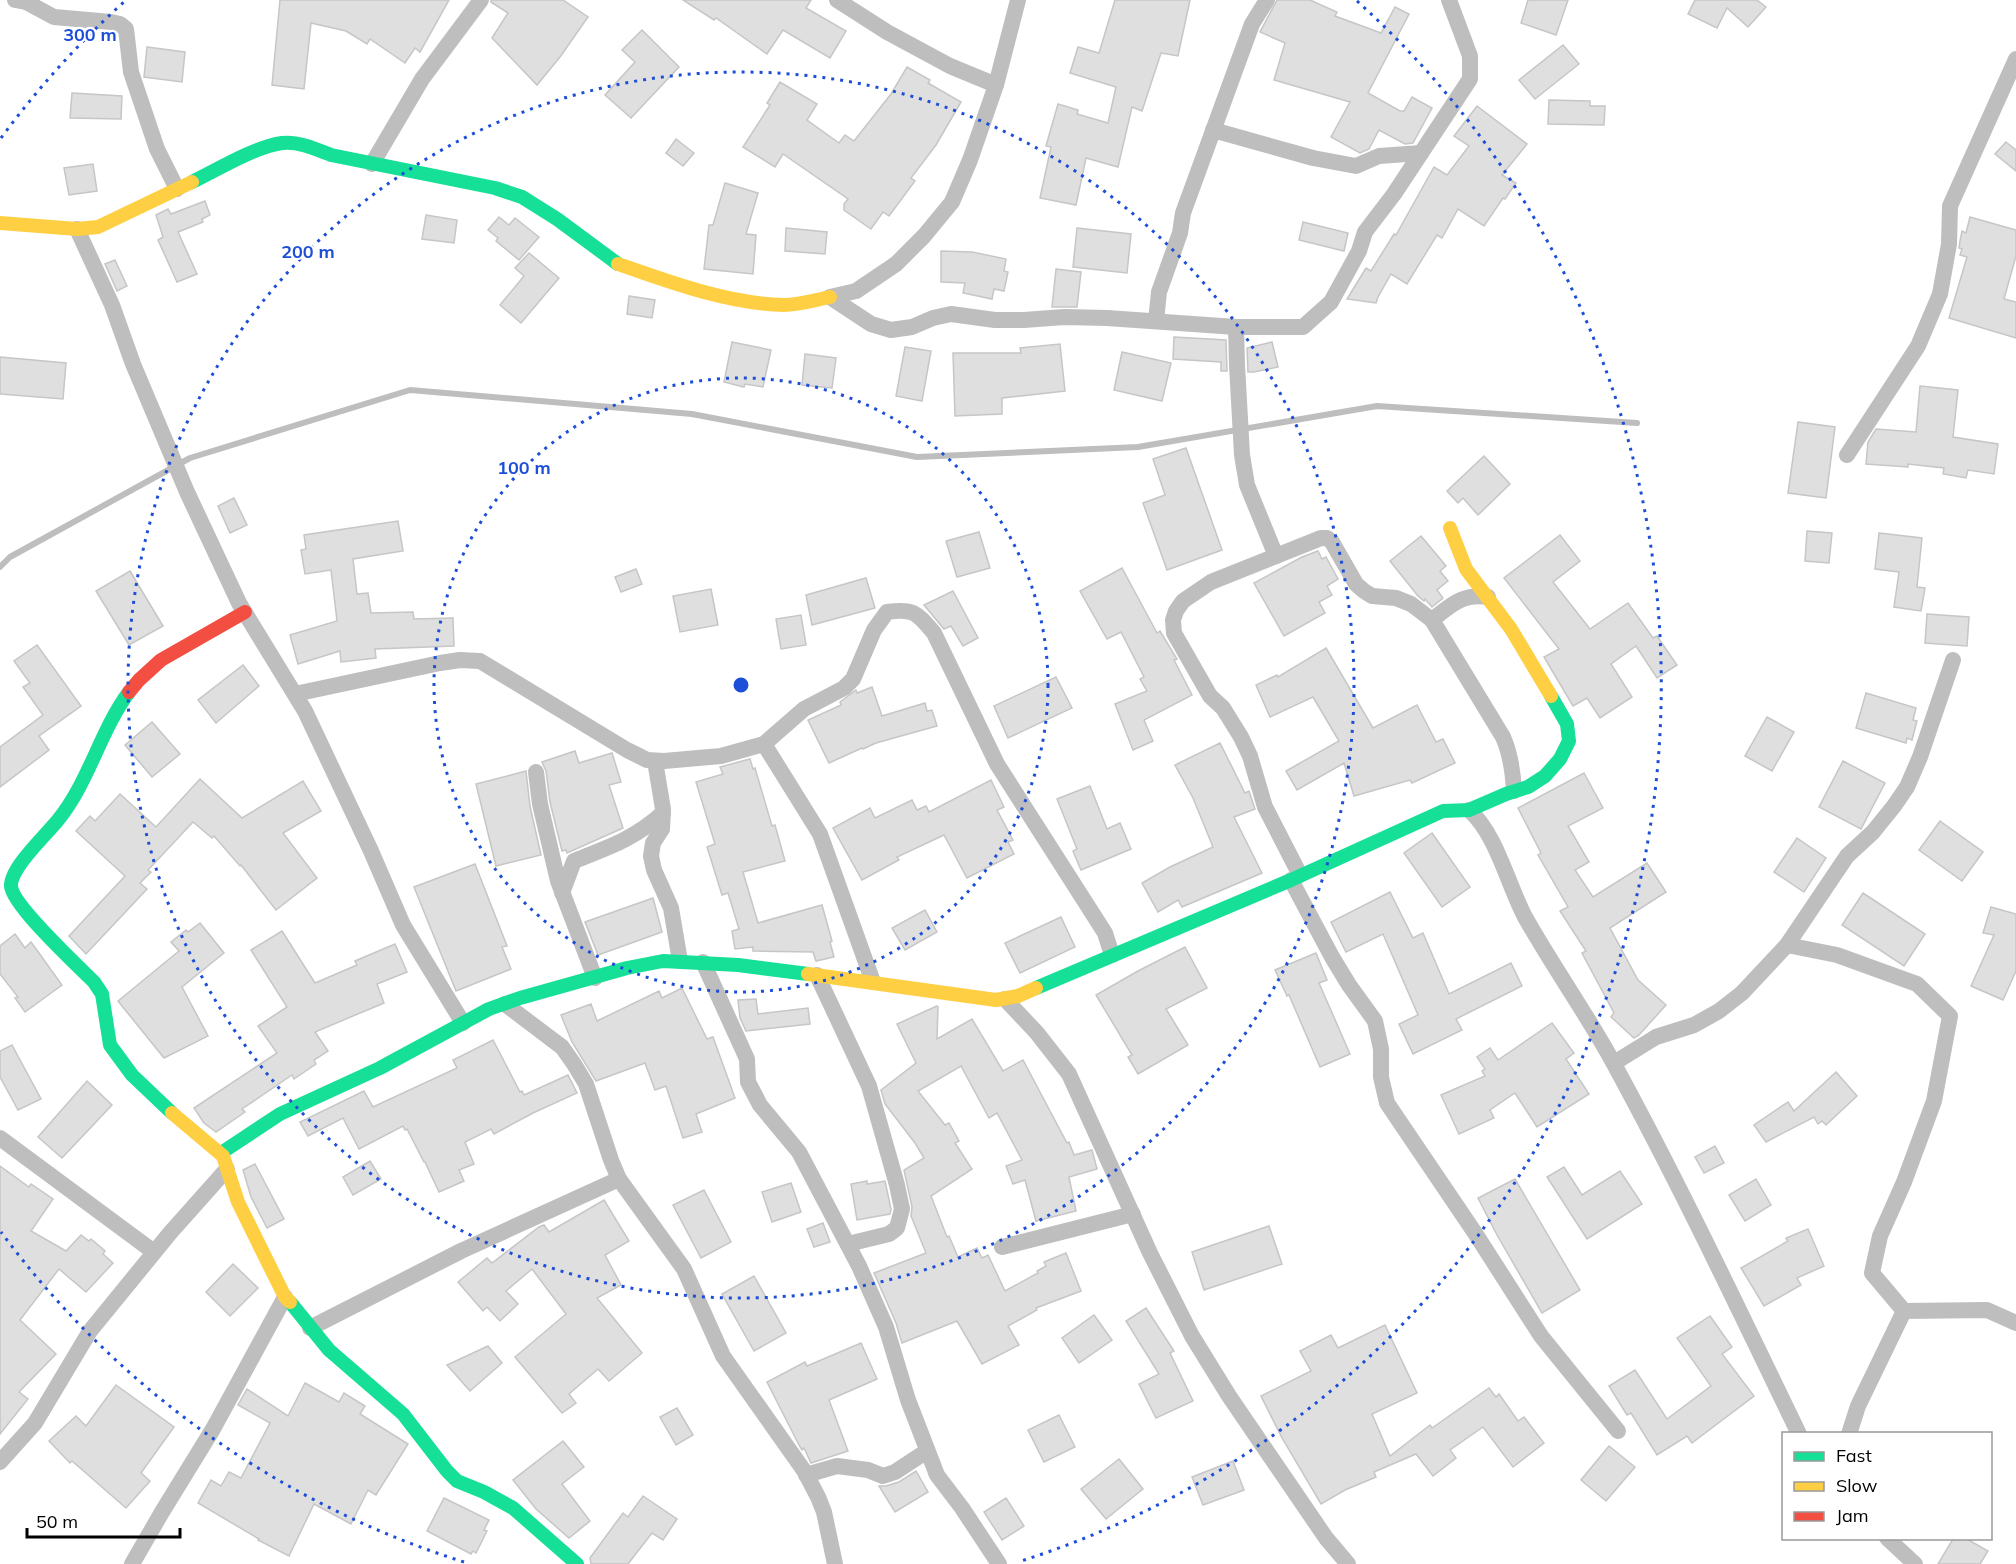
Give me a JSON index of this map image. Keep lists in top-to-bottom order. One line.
{"legend":["Fast","Slow","Jam"],"scale_bar":"50 m","rings":["300 m","200 m","100 m"]}
